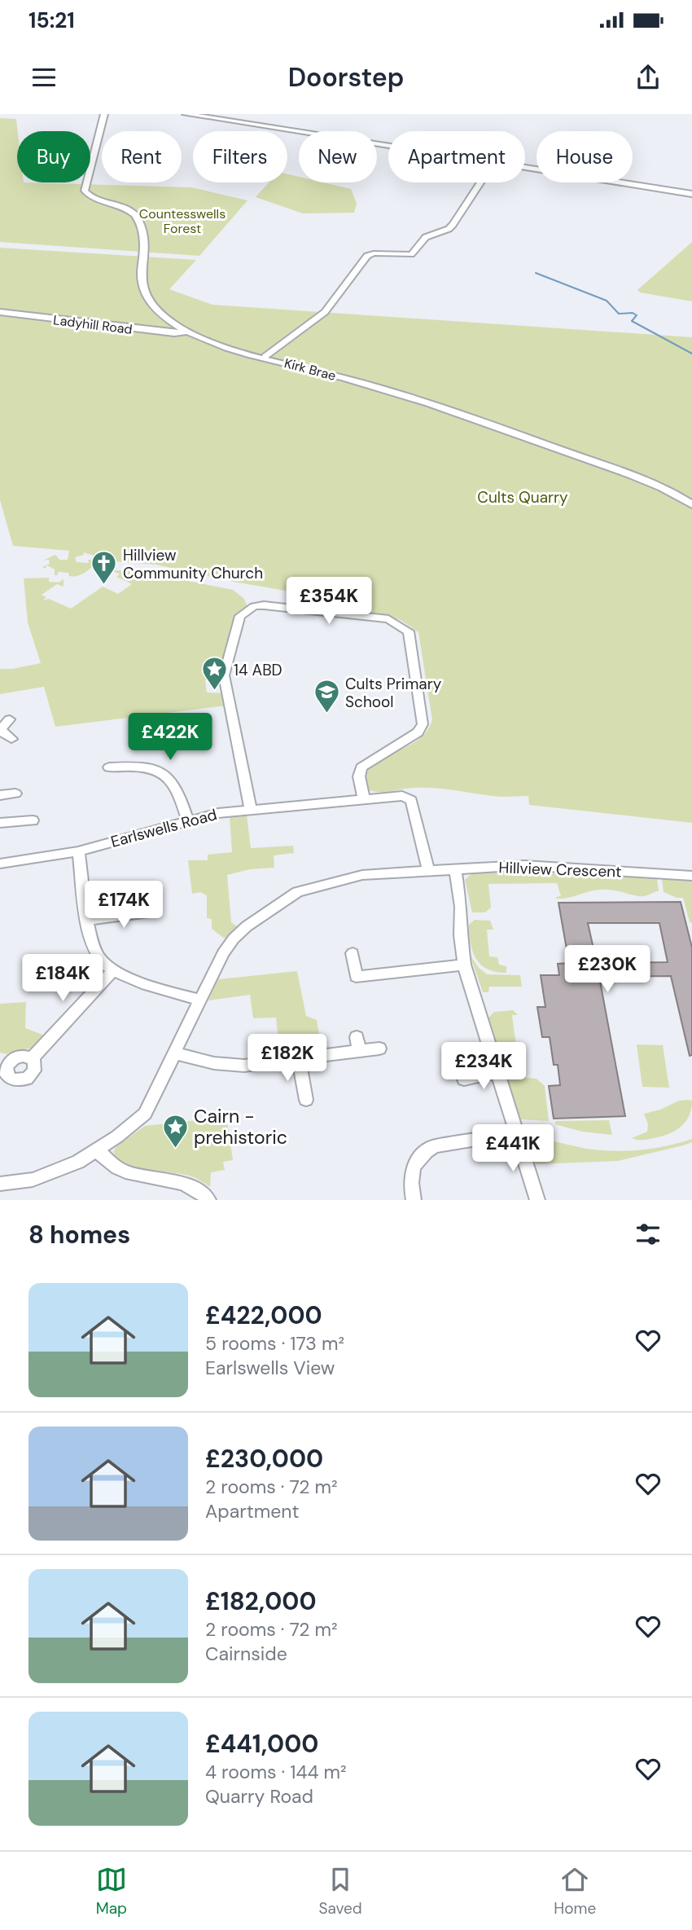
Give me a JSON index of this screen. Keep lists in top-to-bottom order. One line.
{"streets":{"street":["Ladyhill Road","Kirk Brae","Earlswells Road","Hillview Crescent"]},"crossings":[["Ladyhill Road","Kirk Brae"],["Earlswells Road","Hillview Crescent"]],"parks":["Countesswells Forest","Cults Quarry"],"places":{"church":["Hillview Community Church"],"place":["14 ABD","Cairn - prehistoric"],"school or university":["Cults Primary School"]},"page":{"status":"15:21","header":"Doorstep","chip":["Buy","Rent","Filters","New","Apartment","House"],"price":["£354K","£422K","£174K","£230K","£184K","£182K","£234K","£441K"],"heading":"8 homes","list":[{"name":"£422,000","note":"5 rooms · 173 m² · Earlswells View"},{"name":"£230,000","note":"2 rooms · 72 m² · Apartment"},{"name":"£182,000","note":"2 rooms · 72 m² · Cairnside"},{"name":"£441,000","note":"4 rooms · 144 m² · Quarry Road"}],"tabs":["Map","Saved","Home"]}}
